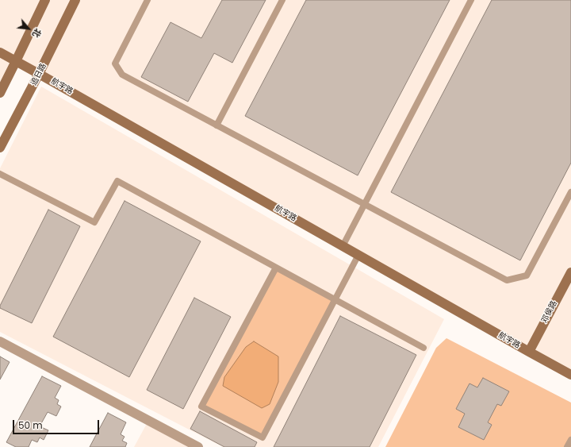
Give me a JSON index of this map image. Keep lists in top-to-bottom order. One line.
{"streets":{"street":["追日路","航宇路","邓侯路"]},"crossings":[["追日路","航宇路"],["航宇路","邓侯路"]],"scale_bar":"50 m","north":"bottom right"}
